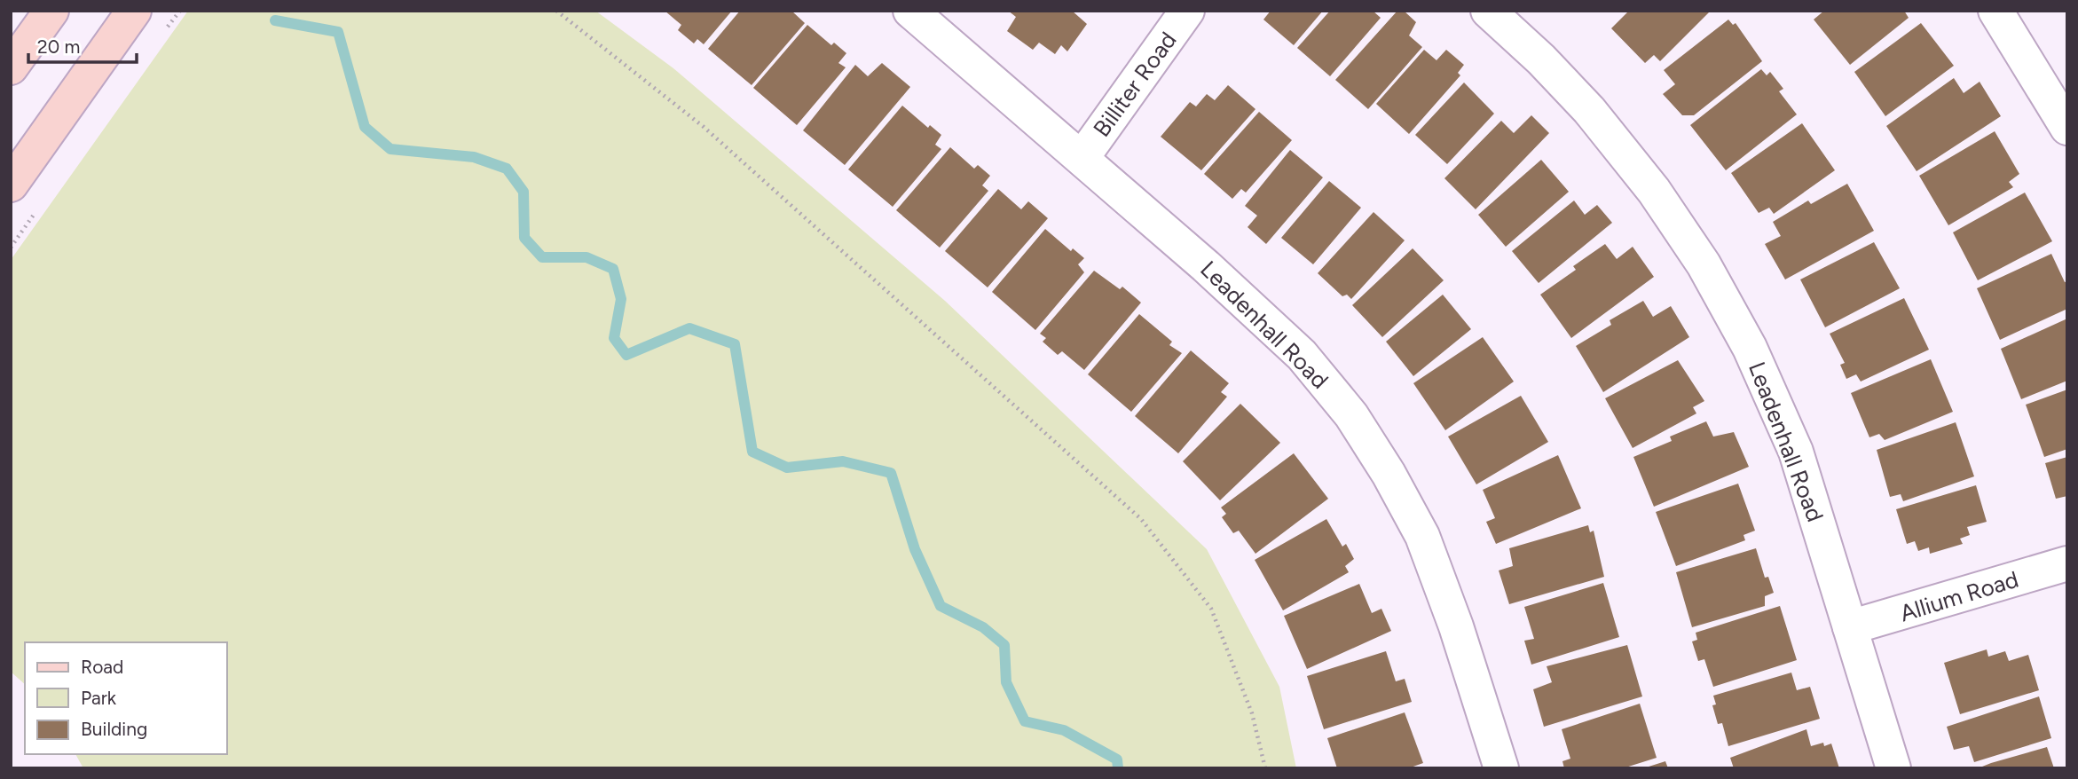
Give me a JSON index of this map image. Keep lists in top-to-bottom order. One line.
{"streets":{"street":["Billiter Road","Leadenhall Road","Allium Road"]},"crossings":[["Billiter Road","Leadenhall Road"],["Leadenhall Road","Allium Road"]],"legend":["Road","Park","Building"],"scale_bar":"20 m"}
